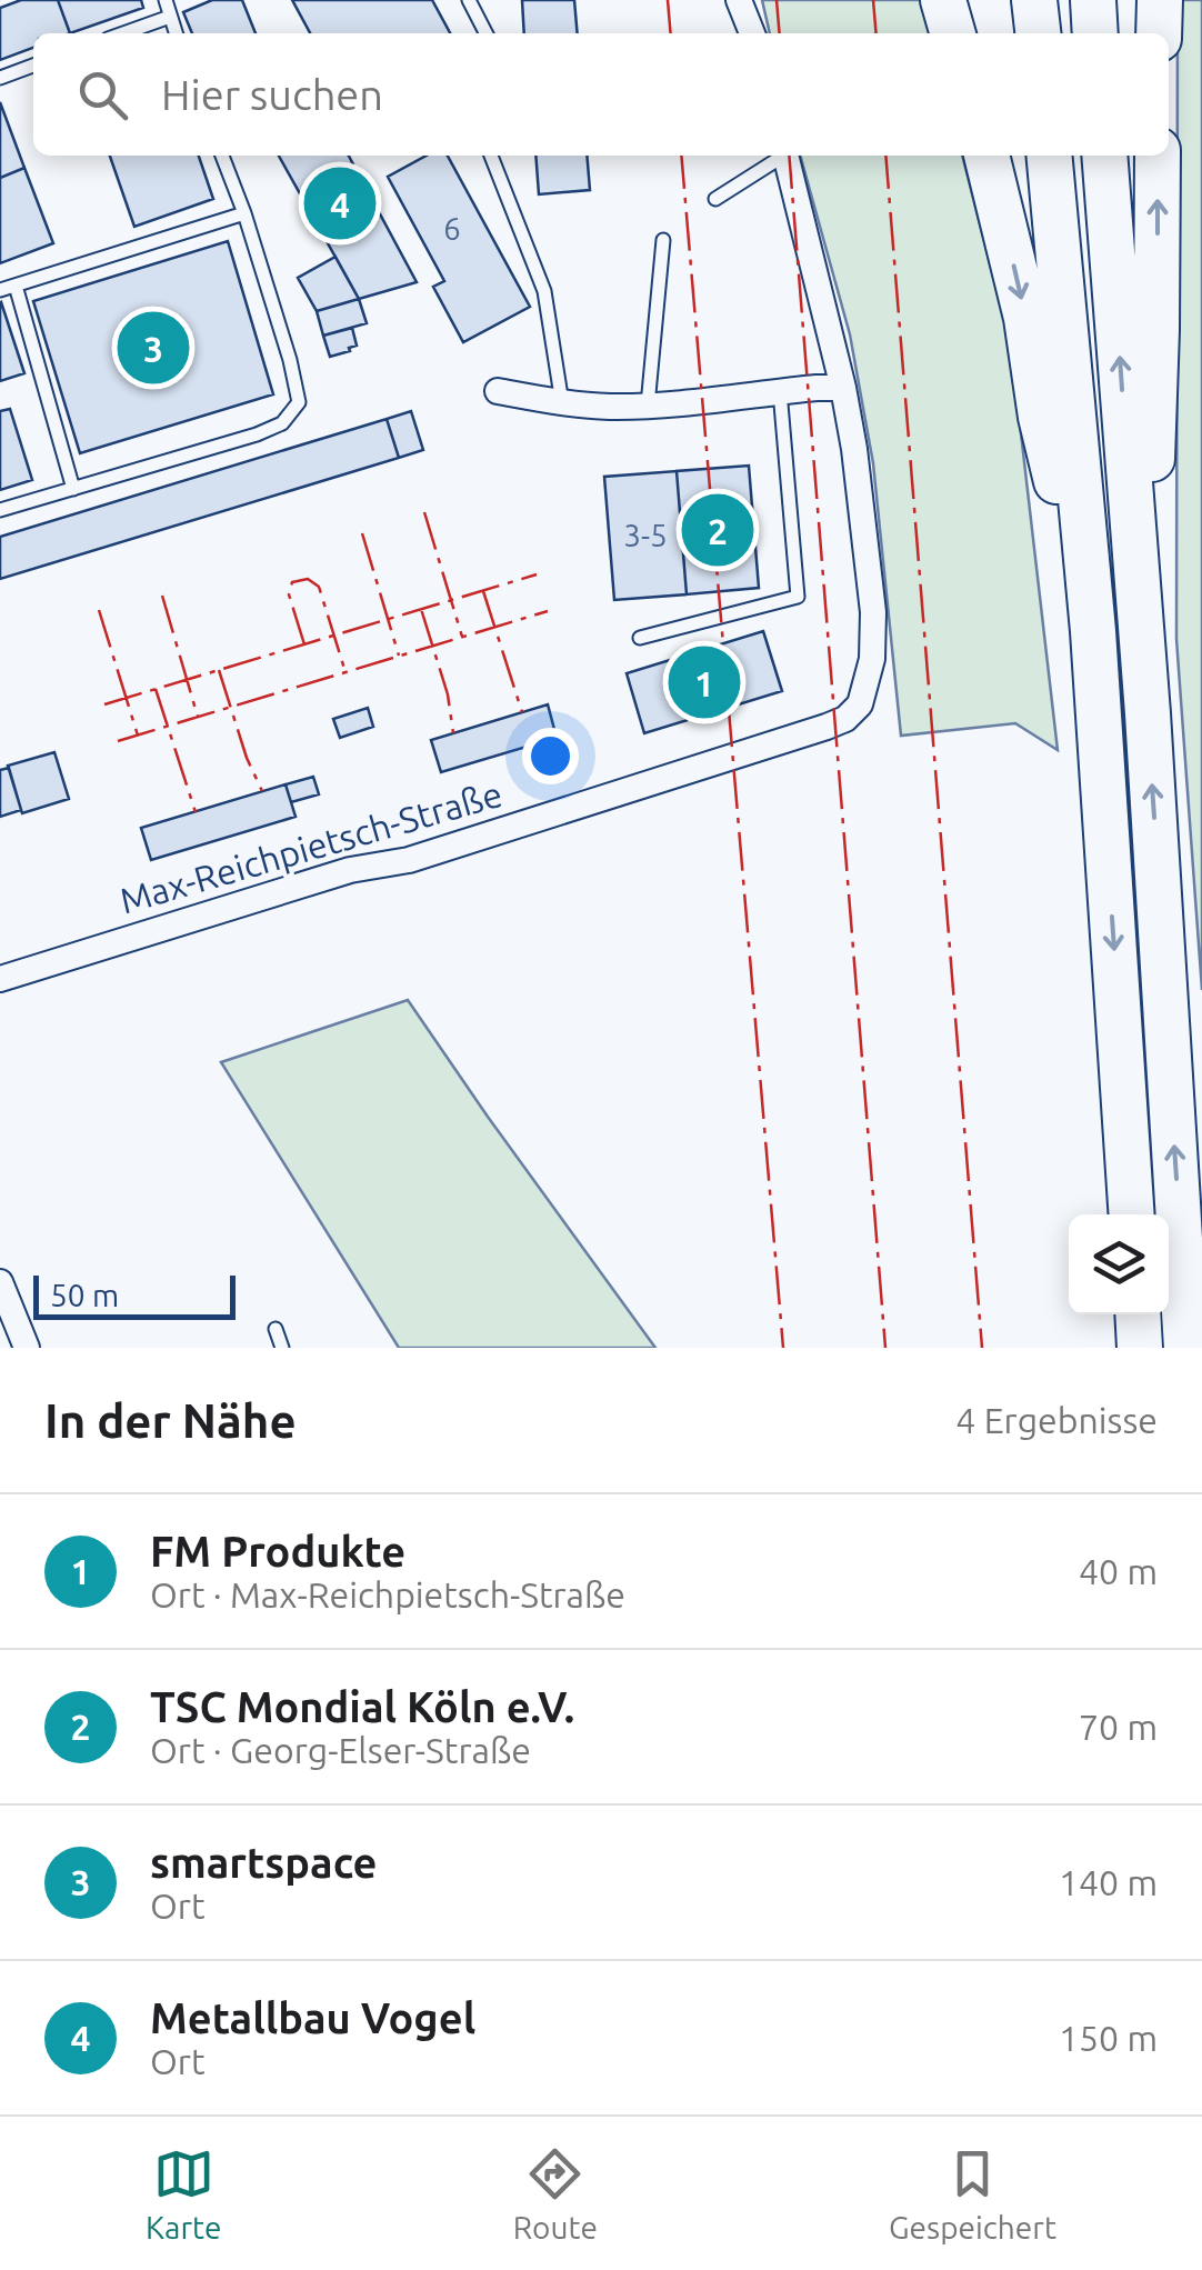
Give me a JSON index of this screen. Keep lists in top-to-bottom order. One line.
{"streets":{"street":["Max-Reichpietsch-Straße"]},"house_numbers":["6","3-5"],"scale_bar":"50 m","page":{"search":"Hier suchen","pins":["4","3","2","1"],"scale":"50 m","heading":["In der Nähe","4 Ergebnisse"],"list":[{"mark":"1","name":"FM Produkte","note":"Ort · Max-Reichpietsch-Straße","value":"40 m"},{"mark":"2","name":"TSC Mondial Köln e.V.","note":"Ort · Georg-Elser-Straße","value":"70 m"},{"mark":"3","name":"smartspace","note":"Ort","value":"140 m"},{"mark":"4","name":"Metallbau Vogel","note":"Ort","value":"150 m"}],"nav":["Karte","Route","Gespeichert"]}}
